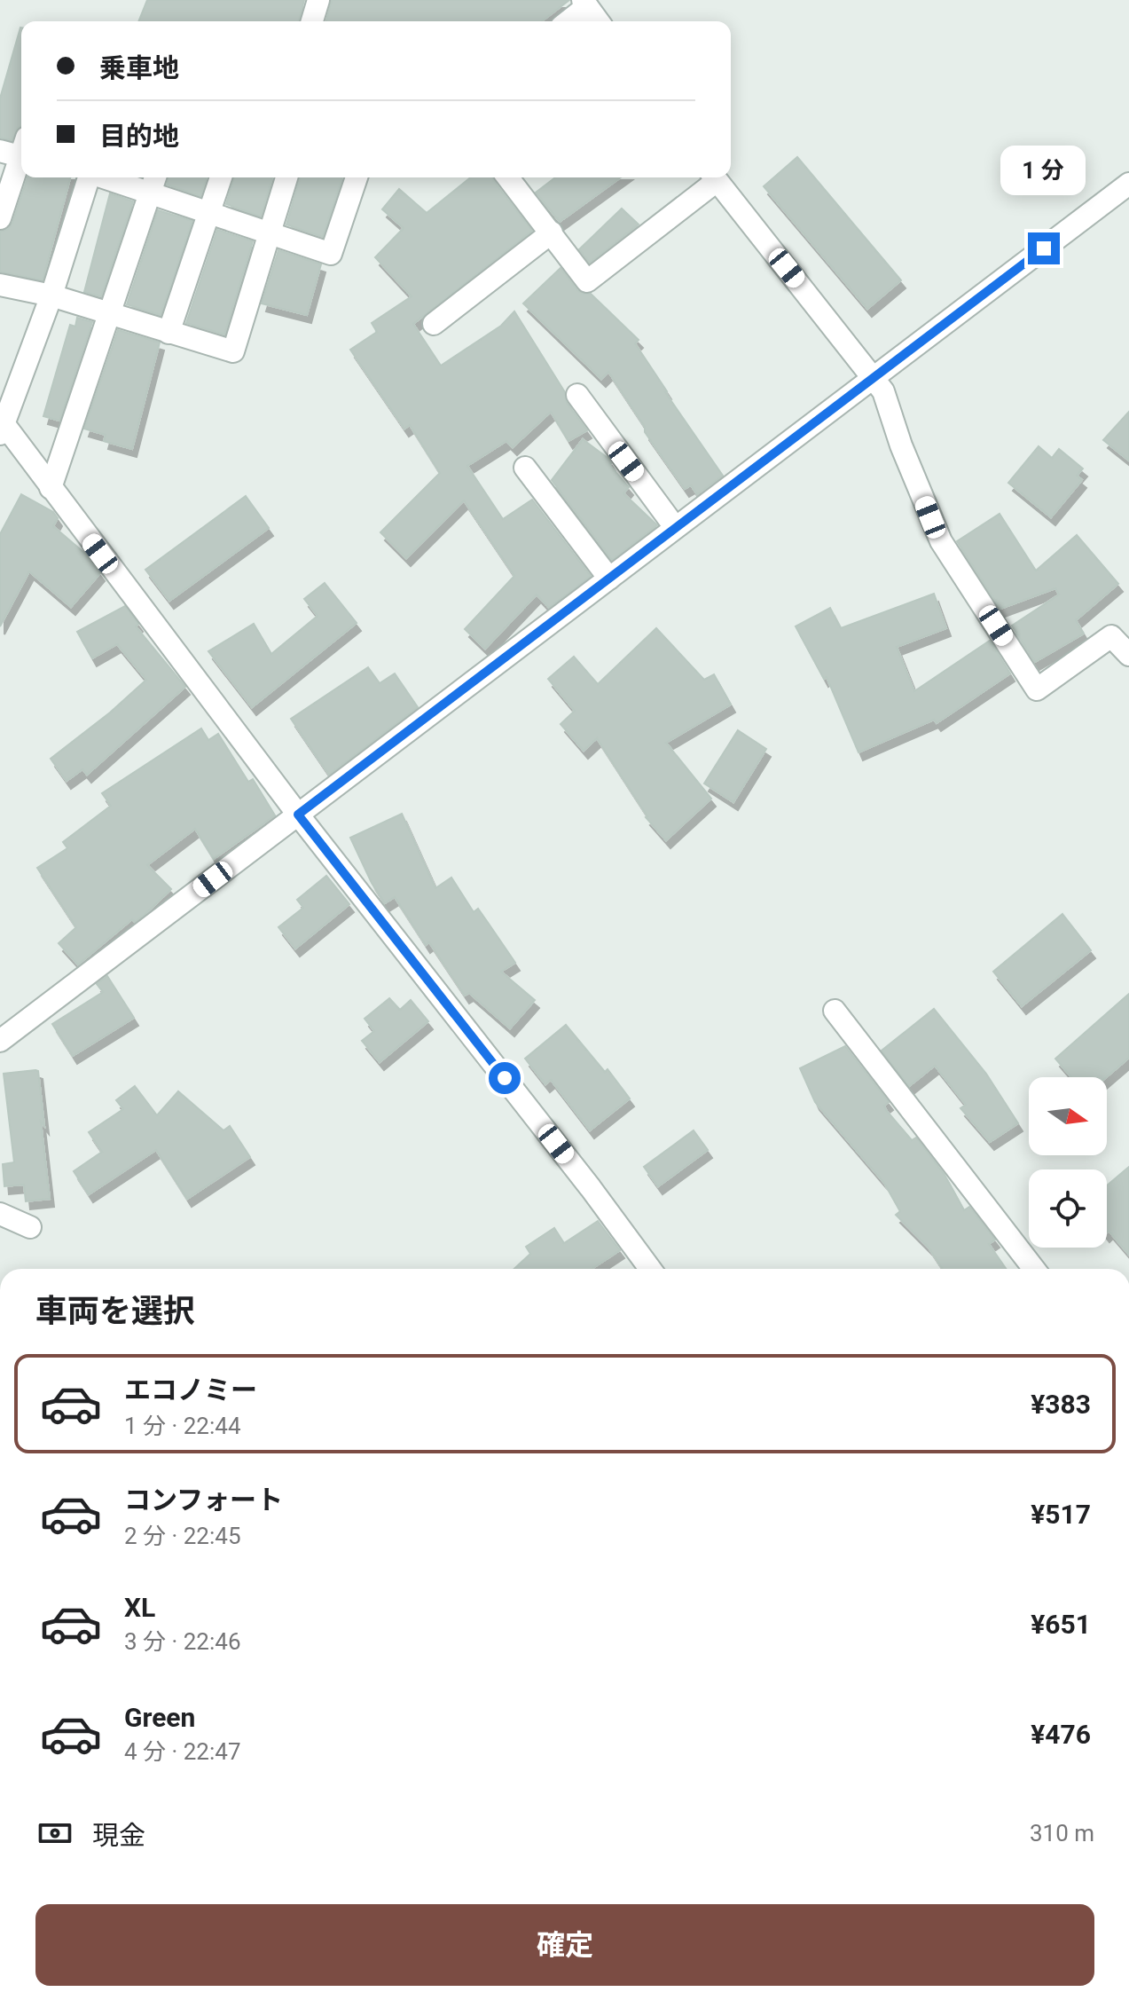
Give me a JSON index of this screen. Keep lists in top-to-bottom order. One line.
{"north":"right","page":{"banner":["乗車地","目的地"],"bubble":"1 分","heading":"車両を選択","list":[{"name":"エコノミー","note":"1 分 · 22:44","value":"¥383"},{"name":"コンフォート","note":"2 分 · 22:45","value":"¥517"},{"name":"XL","note":"3 分 · 22:46","value":"¥651"},{"name":"Green","note":"4 分 · 22:47","value":"¥476"}],"pay":["現金","310 m"],"buttons":"確定"}}
